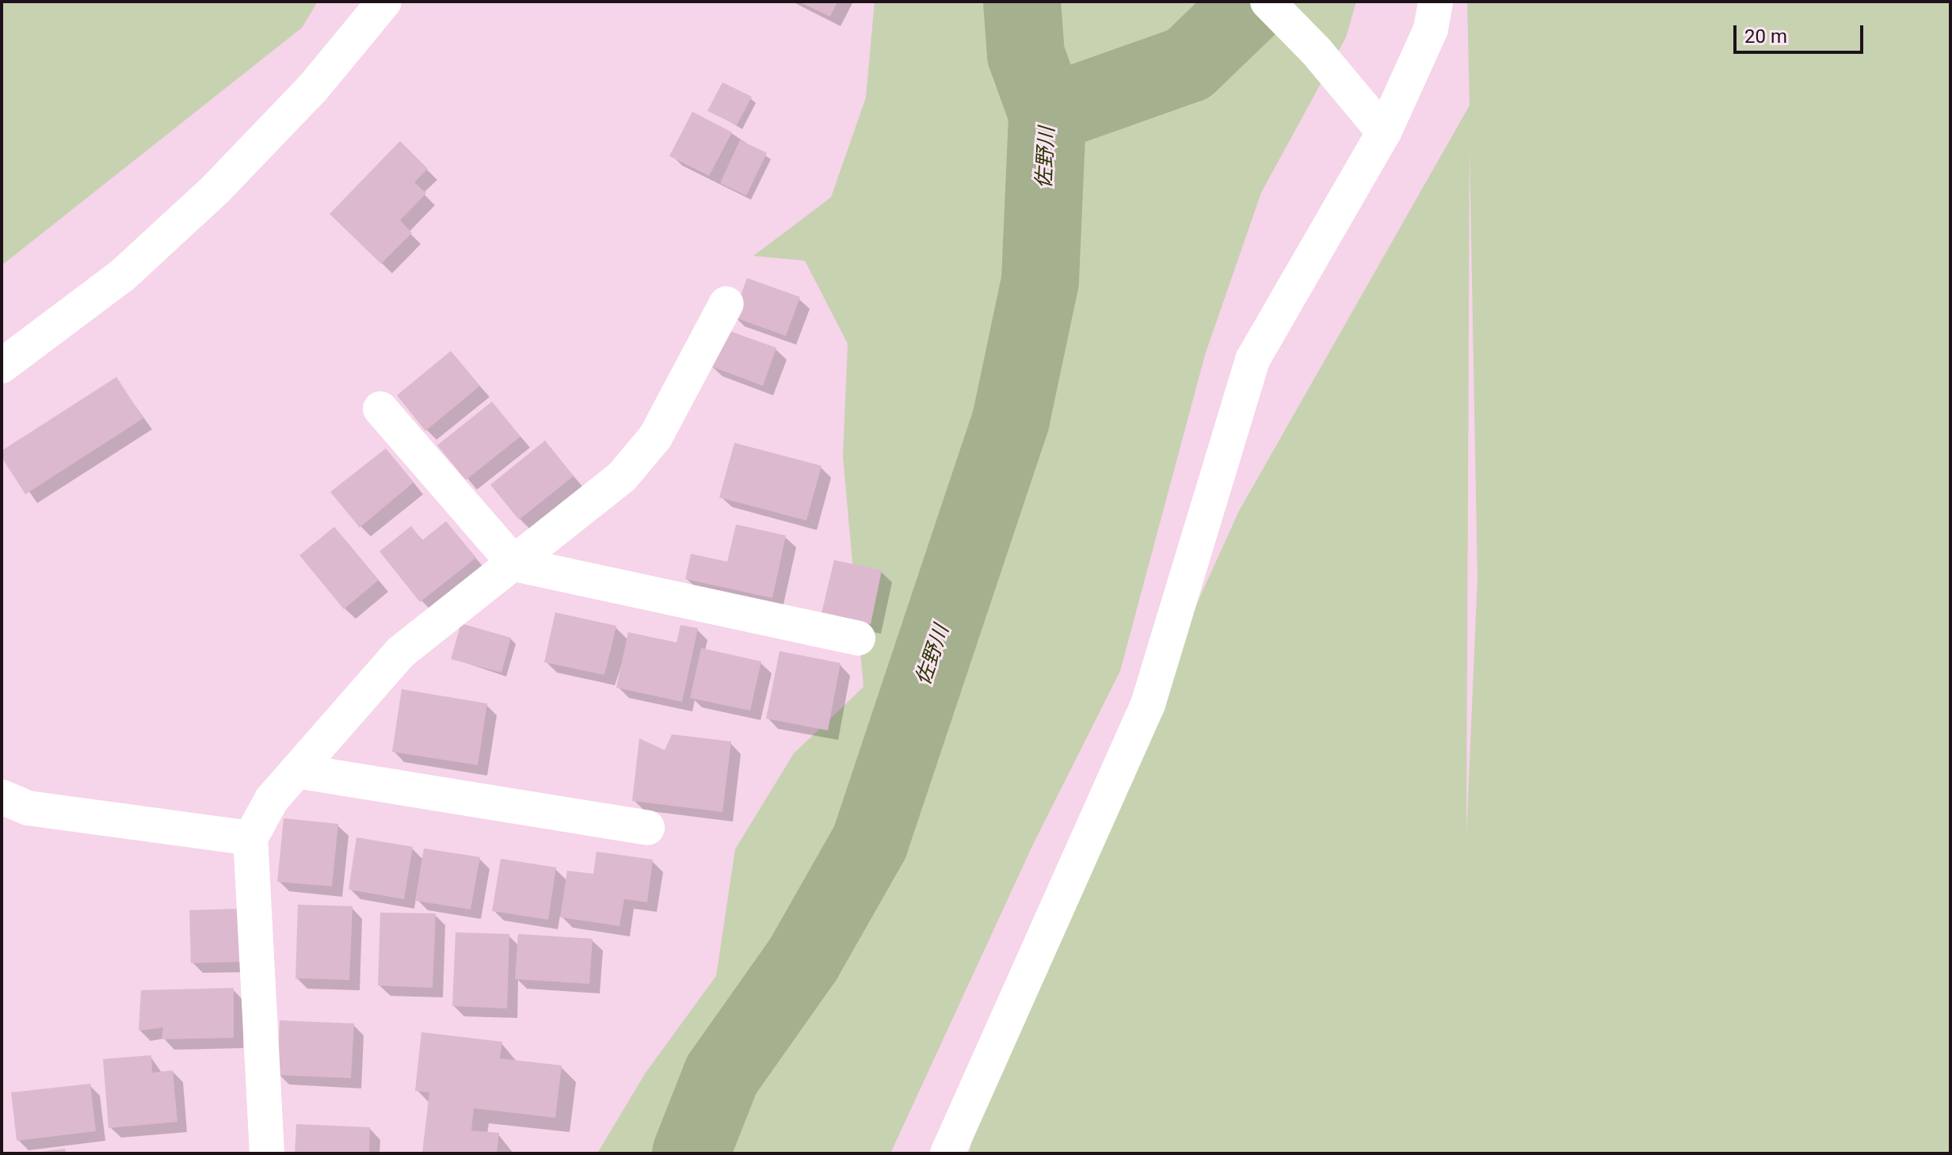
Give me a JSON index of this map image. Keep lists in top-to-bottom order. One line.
{"water":["佐野川"],"scale_bar":"20 m"}
